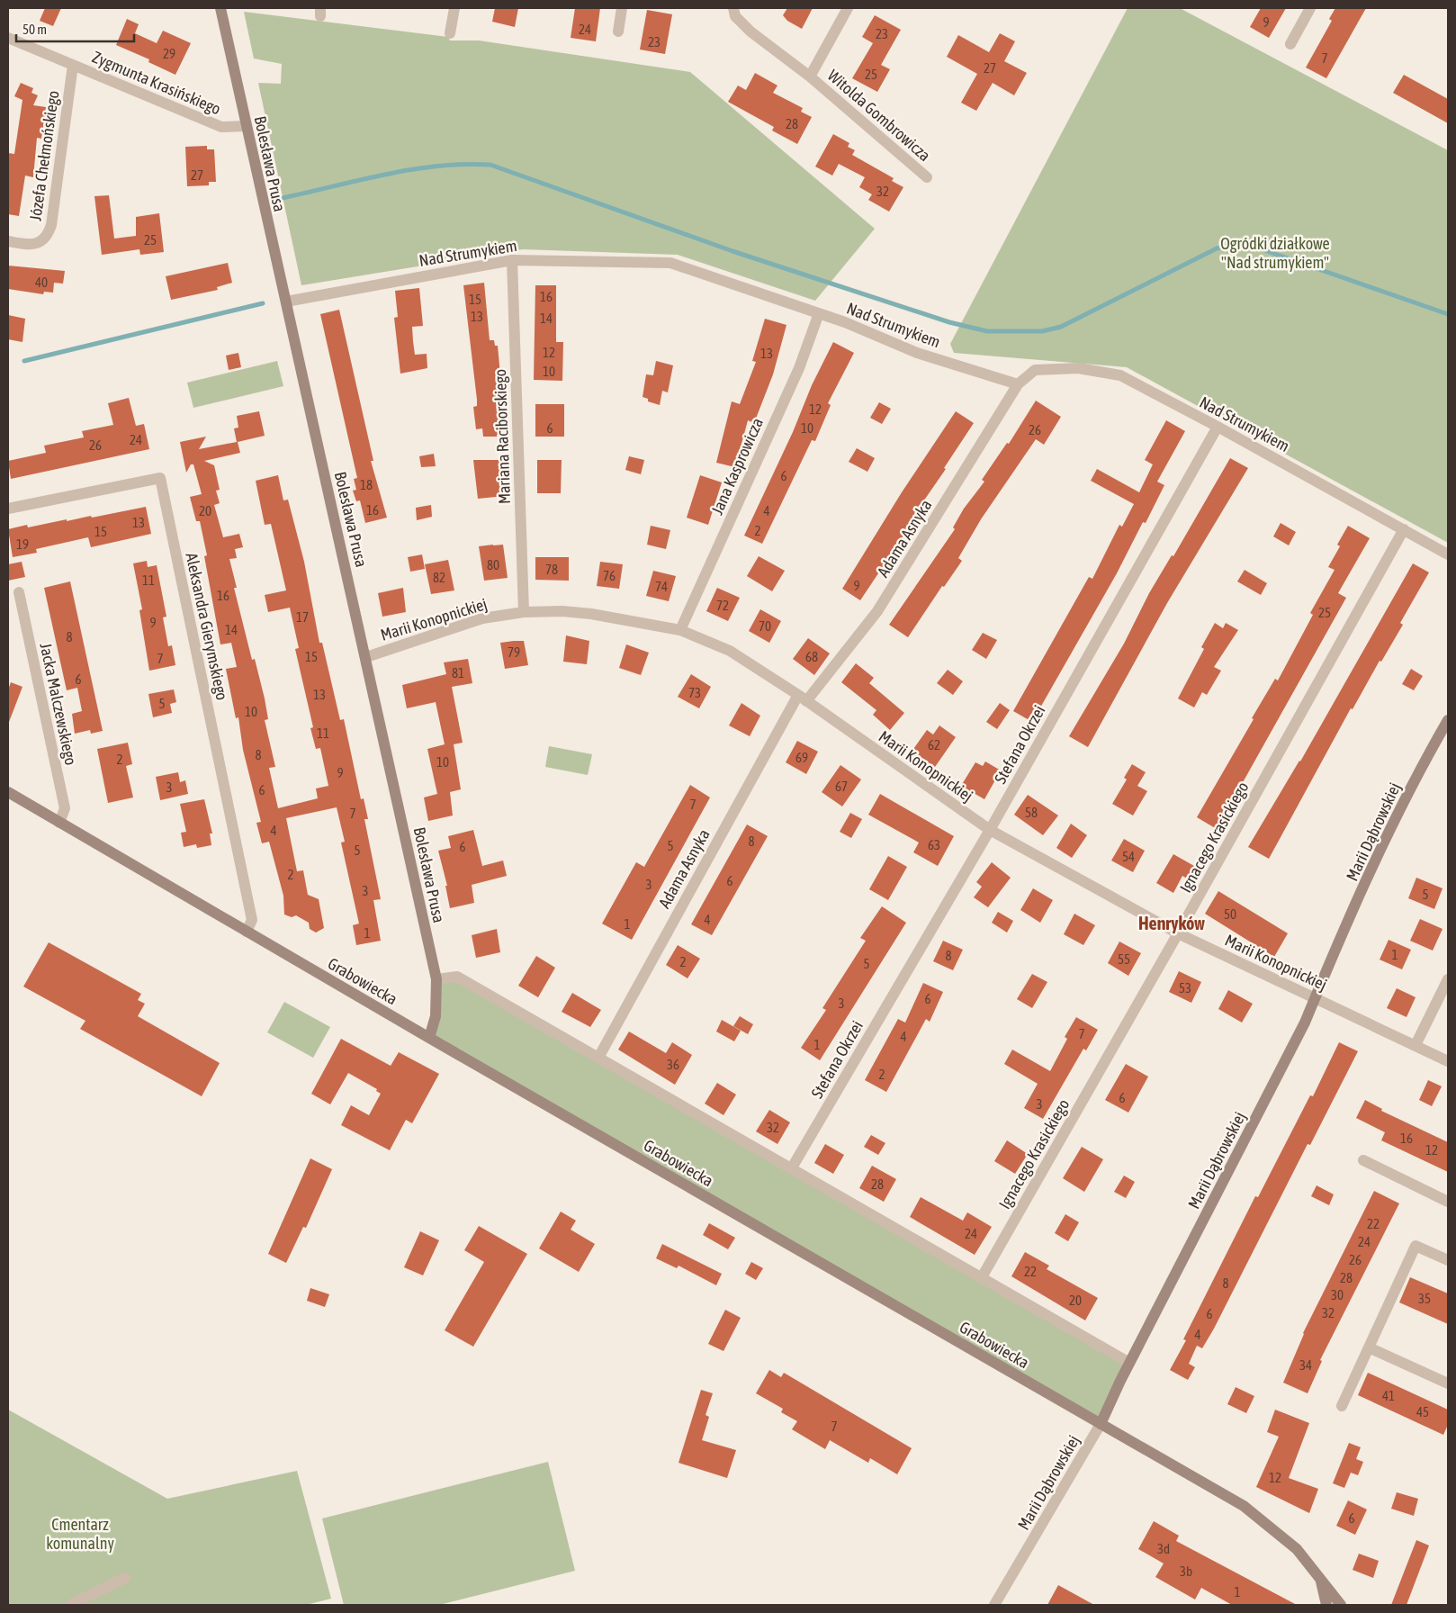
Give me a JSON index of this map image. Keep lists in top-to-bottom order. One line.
{"streets":{"street":["Zygmunta Krasińskiego","Witolda Gombrowicza","Józefa Chełmońskiego","Bolesława Prusa","Nad Strumykiem","Mariana Raciborskiego","Jana Kasprowicza","Adama Asnyka","Marii Konopnickiej","Aleksandra Gierymskiego","Jacka Malczewskiego","Stefana Okrzei","Marii Dąbrowskiej","Ignacego Krasickiego","Grabowiecka"]},"crossings":[["Zygmunta Krasińskiego","Józefa Chełmońskiego"],["Zygmunta Krasińskiego","Bolesława Prusa"],["Bolesława Prusa","Nad Strumykiem"],["Bolesława Prusa","Marii Konopnickiej"],["Bolesława Prusa","Grabowiecka"],["Nad Strumykiem","Mariana Raciborskiego"],["Nad Strumykiem","Jana Kasprowicza"],["Nad Strumykiem","Adama Asnyka"],["Nad Strumykiem","Stefana Okrzei"],["Nad Strumykiem","Ignacego Krasickiego"],["Mariana Raciborskiego","Marii Konopnickiej"],["Jana Kasprowicza","Marii Konopnickiej"],["Adama Asnyka","Marii Konopnickiej"],["Marii Konopnickiej","Stefana Okrzei"],["Marii Konopnickiej","Marii Dąbrowskiej"],["Marii Konopnickiej","Ignacego Krasickiego"],["Aleksandra Gierymskiego","Grabowiecka"],["Jacka Malczewskiego","Grabowiecka"],["Marii Dąbrowskiej","Grabowiecka"]],"districts":["Henryków"],"parks":["Ogródki działkowe \"Nad strumykiem\"","Cmentarz komunalny"],"house_numbers":["9","24","23","23","29","7","27","25","28","27","32","25","40","16","15","13","14","12","13","10","12","6","10","26","24","26","6","18","16","20","4","13","2","15","19","80","78","76","82","11","9","74","16","72","25","17","9","70","14","8","79","15","68","7","81","6","73","13","5","10","11","62","8","69","2","10","9","67","3","6","7","58","7","4","8","63","5","6","5","54","2","6","3","3","5","50","4","1","1","1","8","55","2","5","53","6","3","7","4","1","36","2","6","3","32","16","12","28","22","24","24","26","22","28","8","30","35","20","32","6","4","34","41","45","7","12","6","3d","3b","1"],"scale_bar":"50 m"}
